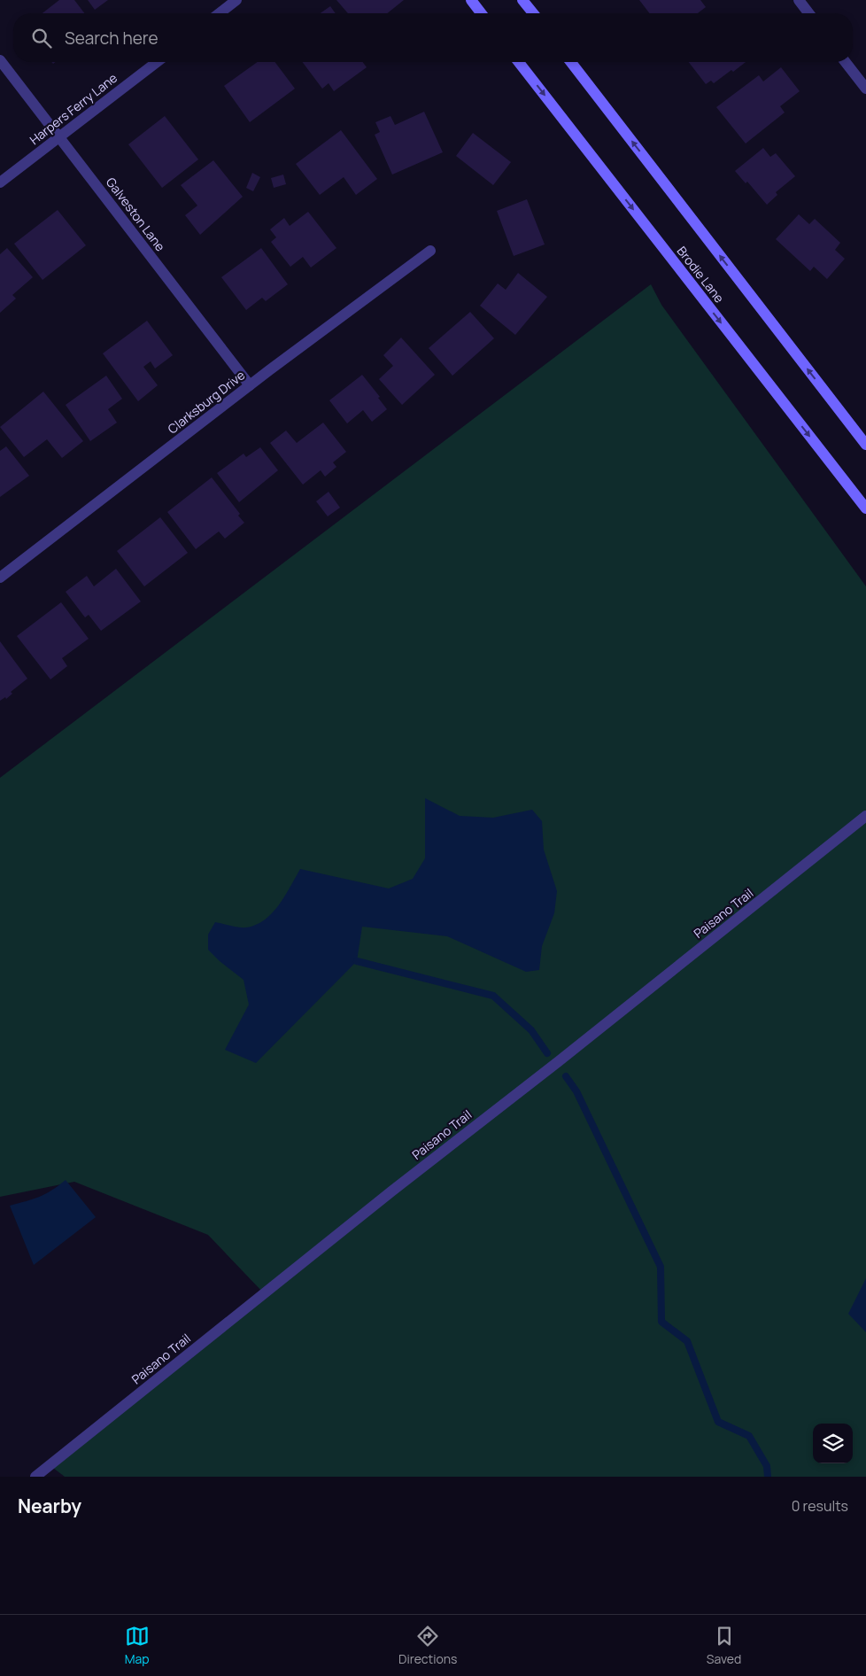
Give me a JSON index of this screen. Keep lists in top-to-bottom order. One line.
{"streets":{"main road":["Brodie Lane"],"street":["Harpers Ferry Lane","Galveston Lane","Clarksburg Drive","Paisano Trail"]},"crossings":[["Harpers Ferry Lane","Galveston Lane"],["Galveston Lane","Clarksburg Drive"]],"page":{"search":"Search here","heading":["Nearby","0 results"],"nav":["Map","Directions","Saved"]}}
